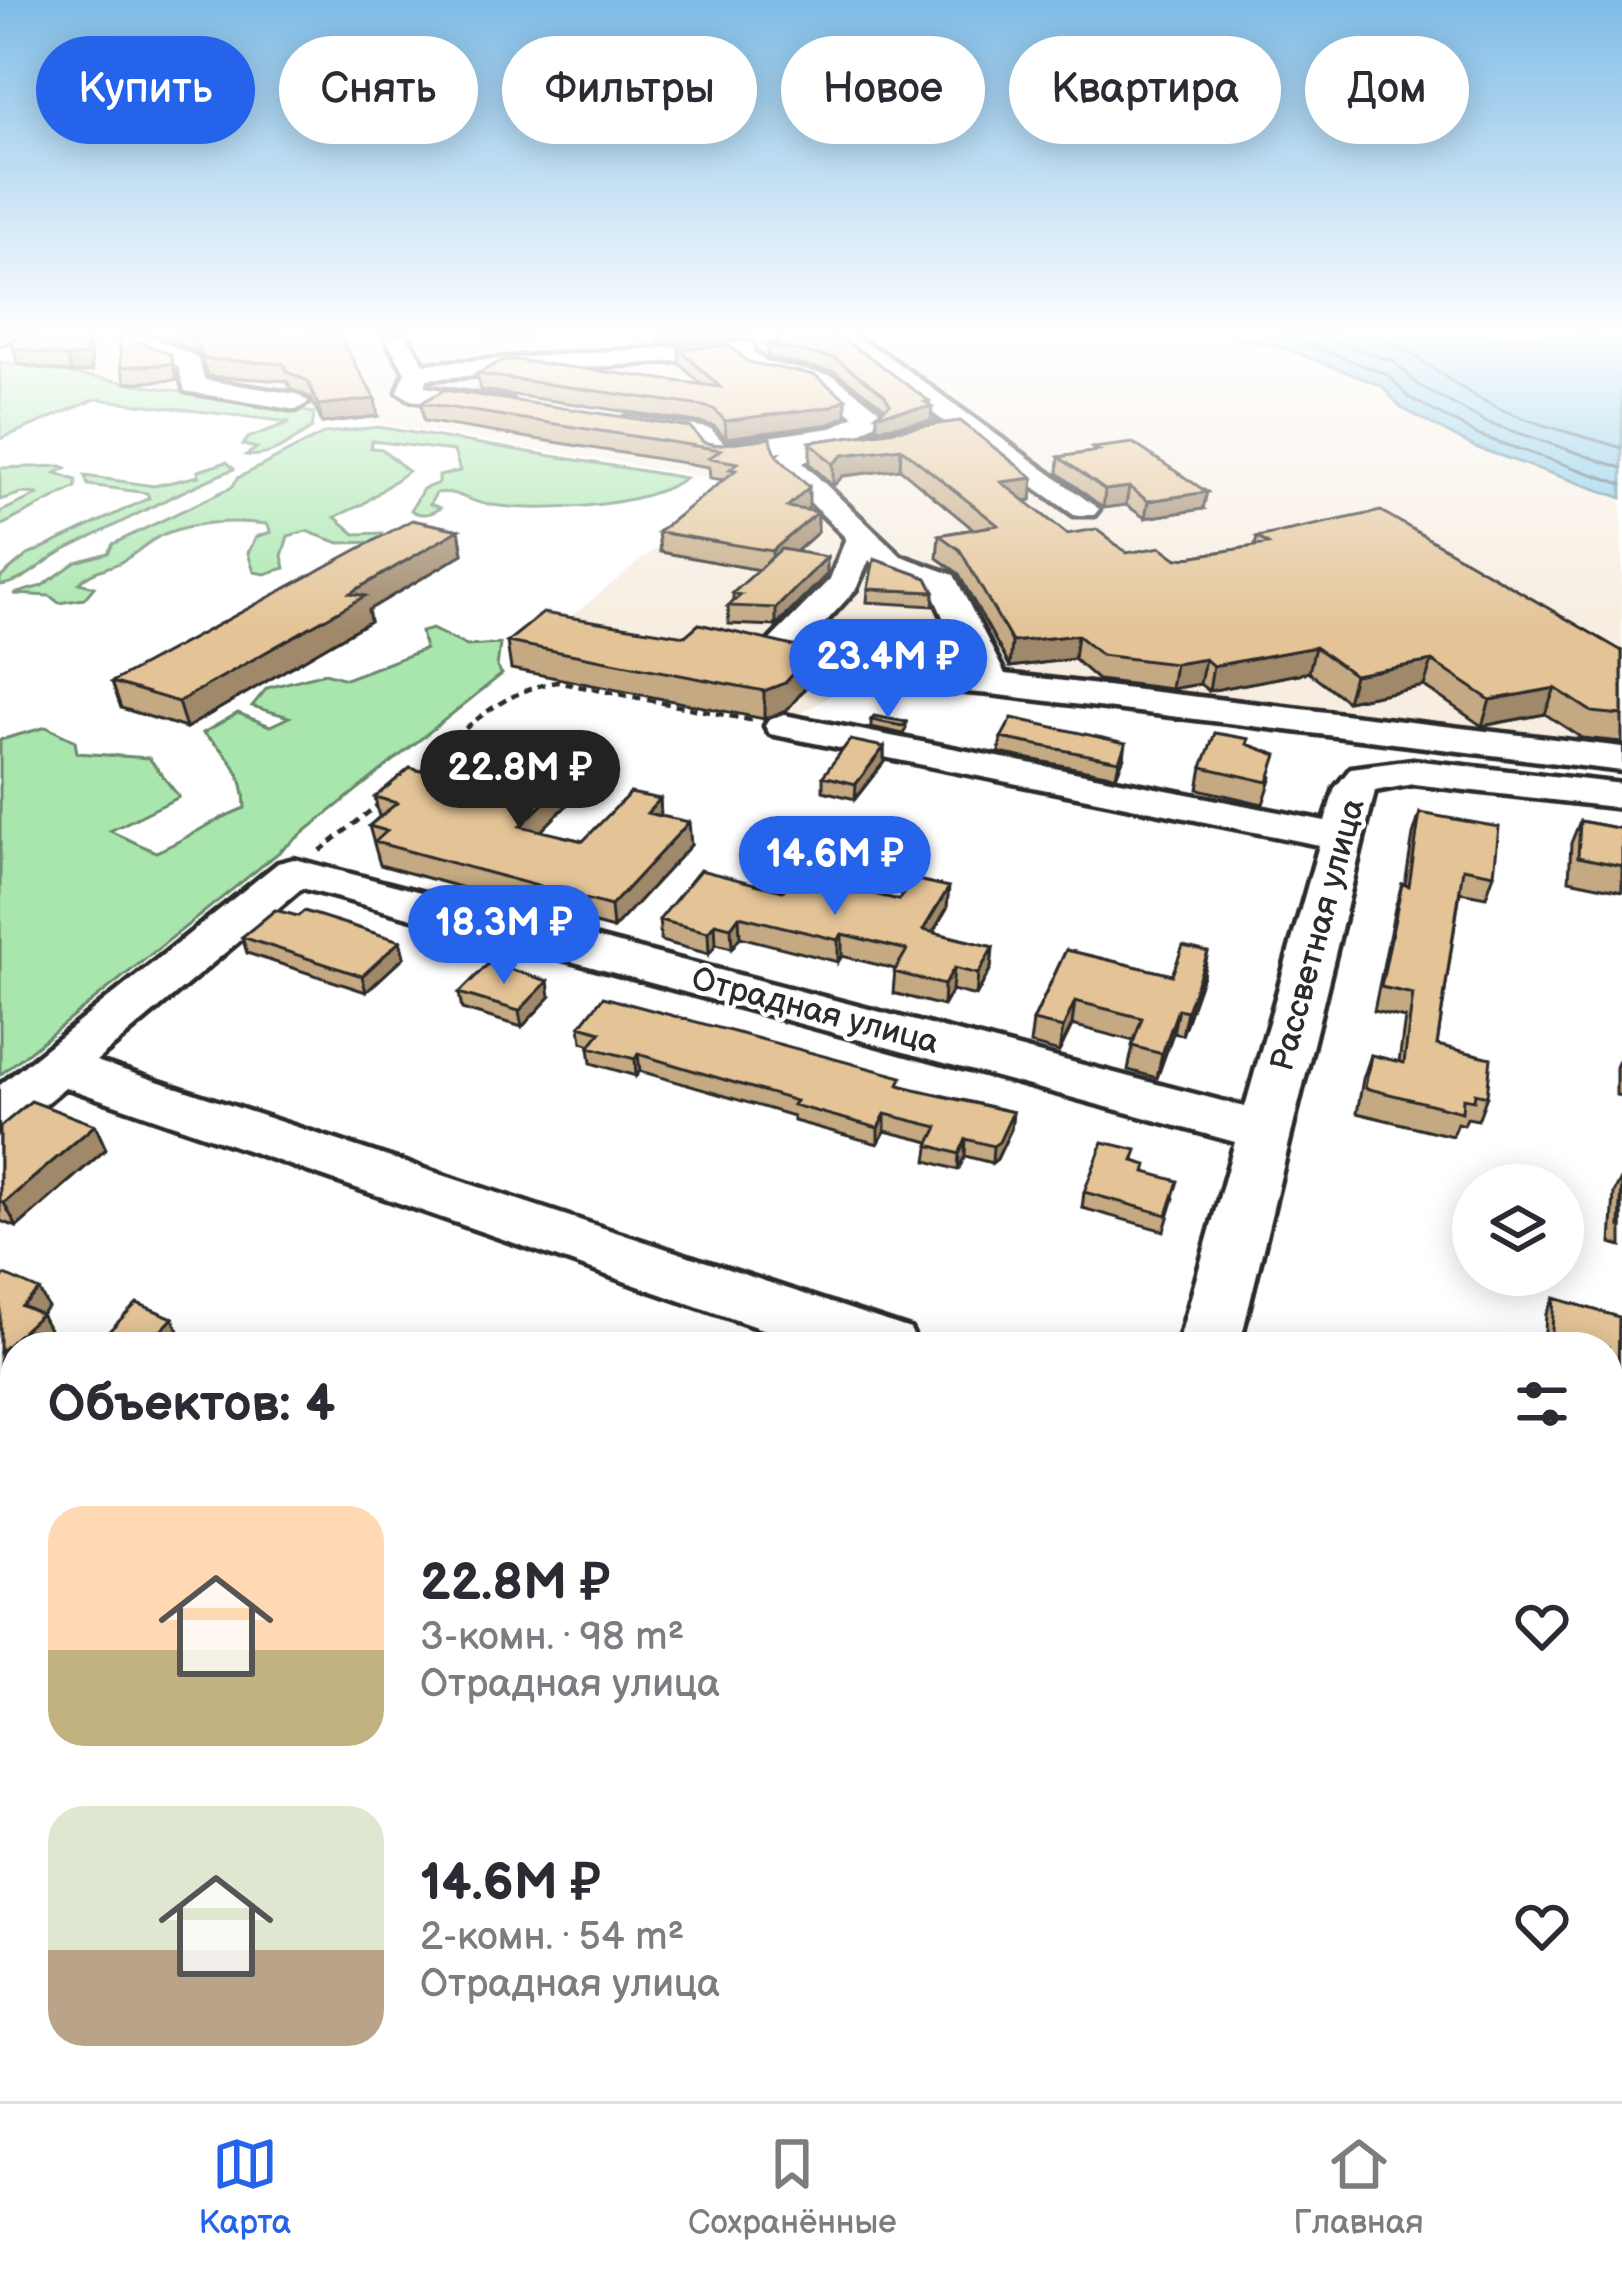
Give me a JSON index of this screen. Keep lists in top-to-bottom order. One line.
{"streets":{"street":["Рассветная улица","Отрадная улица"]},"crossings":[["Рассветная улица","Отрадная улица"]],"page":{"chip":["Купить","Снять","Фильтры","Новое","Квартира","Дом"],"price":["23.4M ₽","22.8M ₽","14.6M ₽","18.3M ₽"],"heading":"Объектов: 4","list":[{"name":"22.8M ₽","note":"3-комн. · 98 m² · Отрадная улица"},{"name":"14.6M ₽","note":"2-комн. · 54 m² · Отрадная улица"}],"tabs":["Карта","Сохранённые","Главная"]}}
